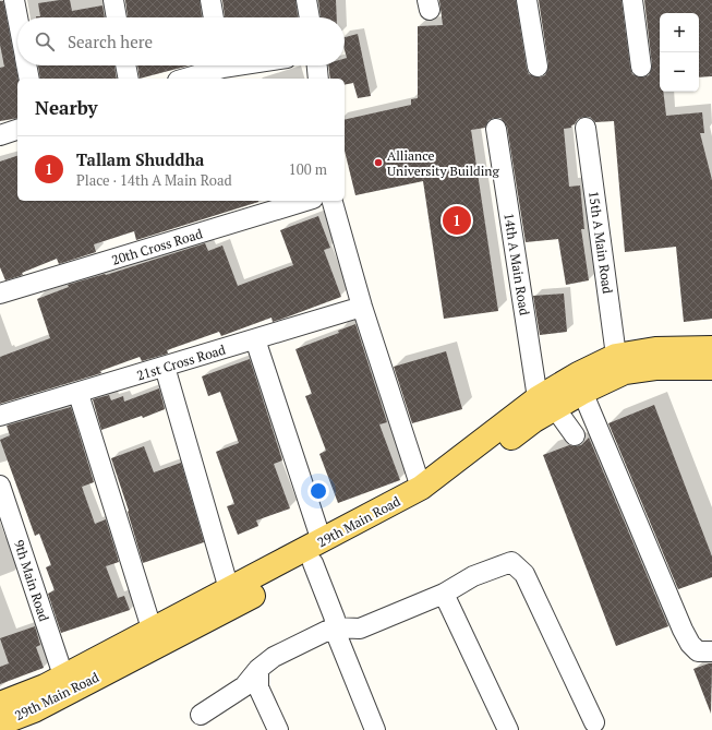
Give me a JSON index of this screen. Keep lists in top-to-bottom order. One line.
{"streets":{"main road":["29th Main Road"],"street":["15th A Main Road","20th Cross Road","14th A Main Road","21st Cross Road","9th Main Road"]},"crossings":[["15th A Main Road","29th Main Road"],["14th A Main Road","29th Main Road"],["29th Main Road","9th Main Road"]],"places":["Alliance University Building"],"page":{"map_buttons":["+","−"],"search":"Search here","heading":"Nearby","list":[{"mark":"1","name":"Tallam Shuddha","note":"Place · 14th A Main Road","value":"100 m"}],"pins":"1"}}
